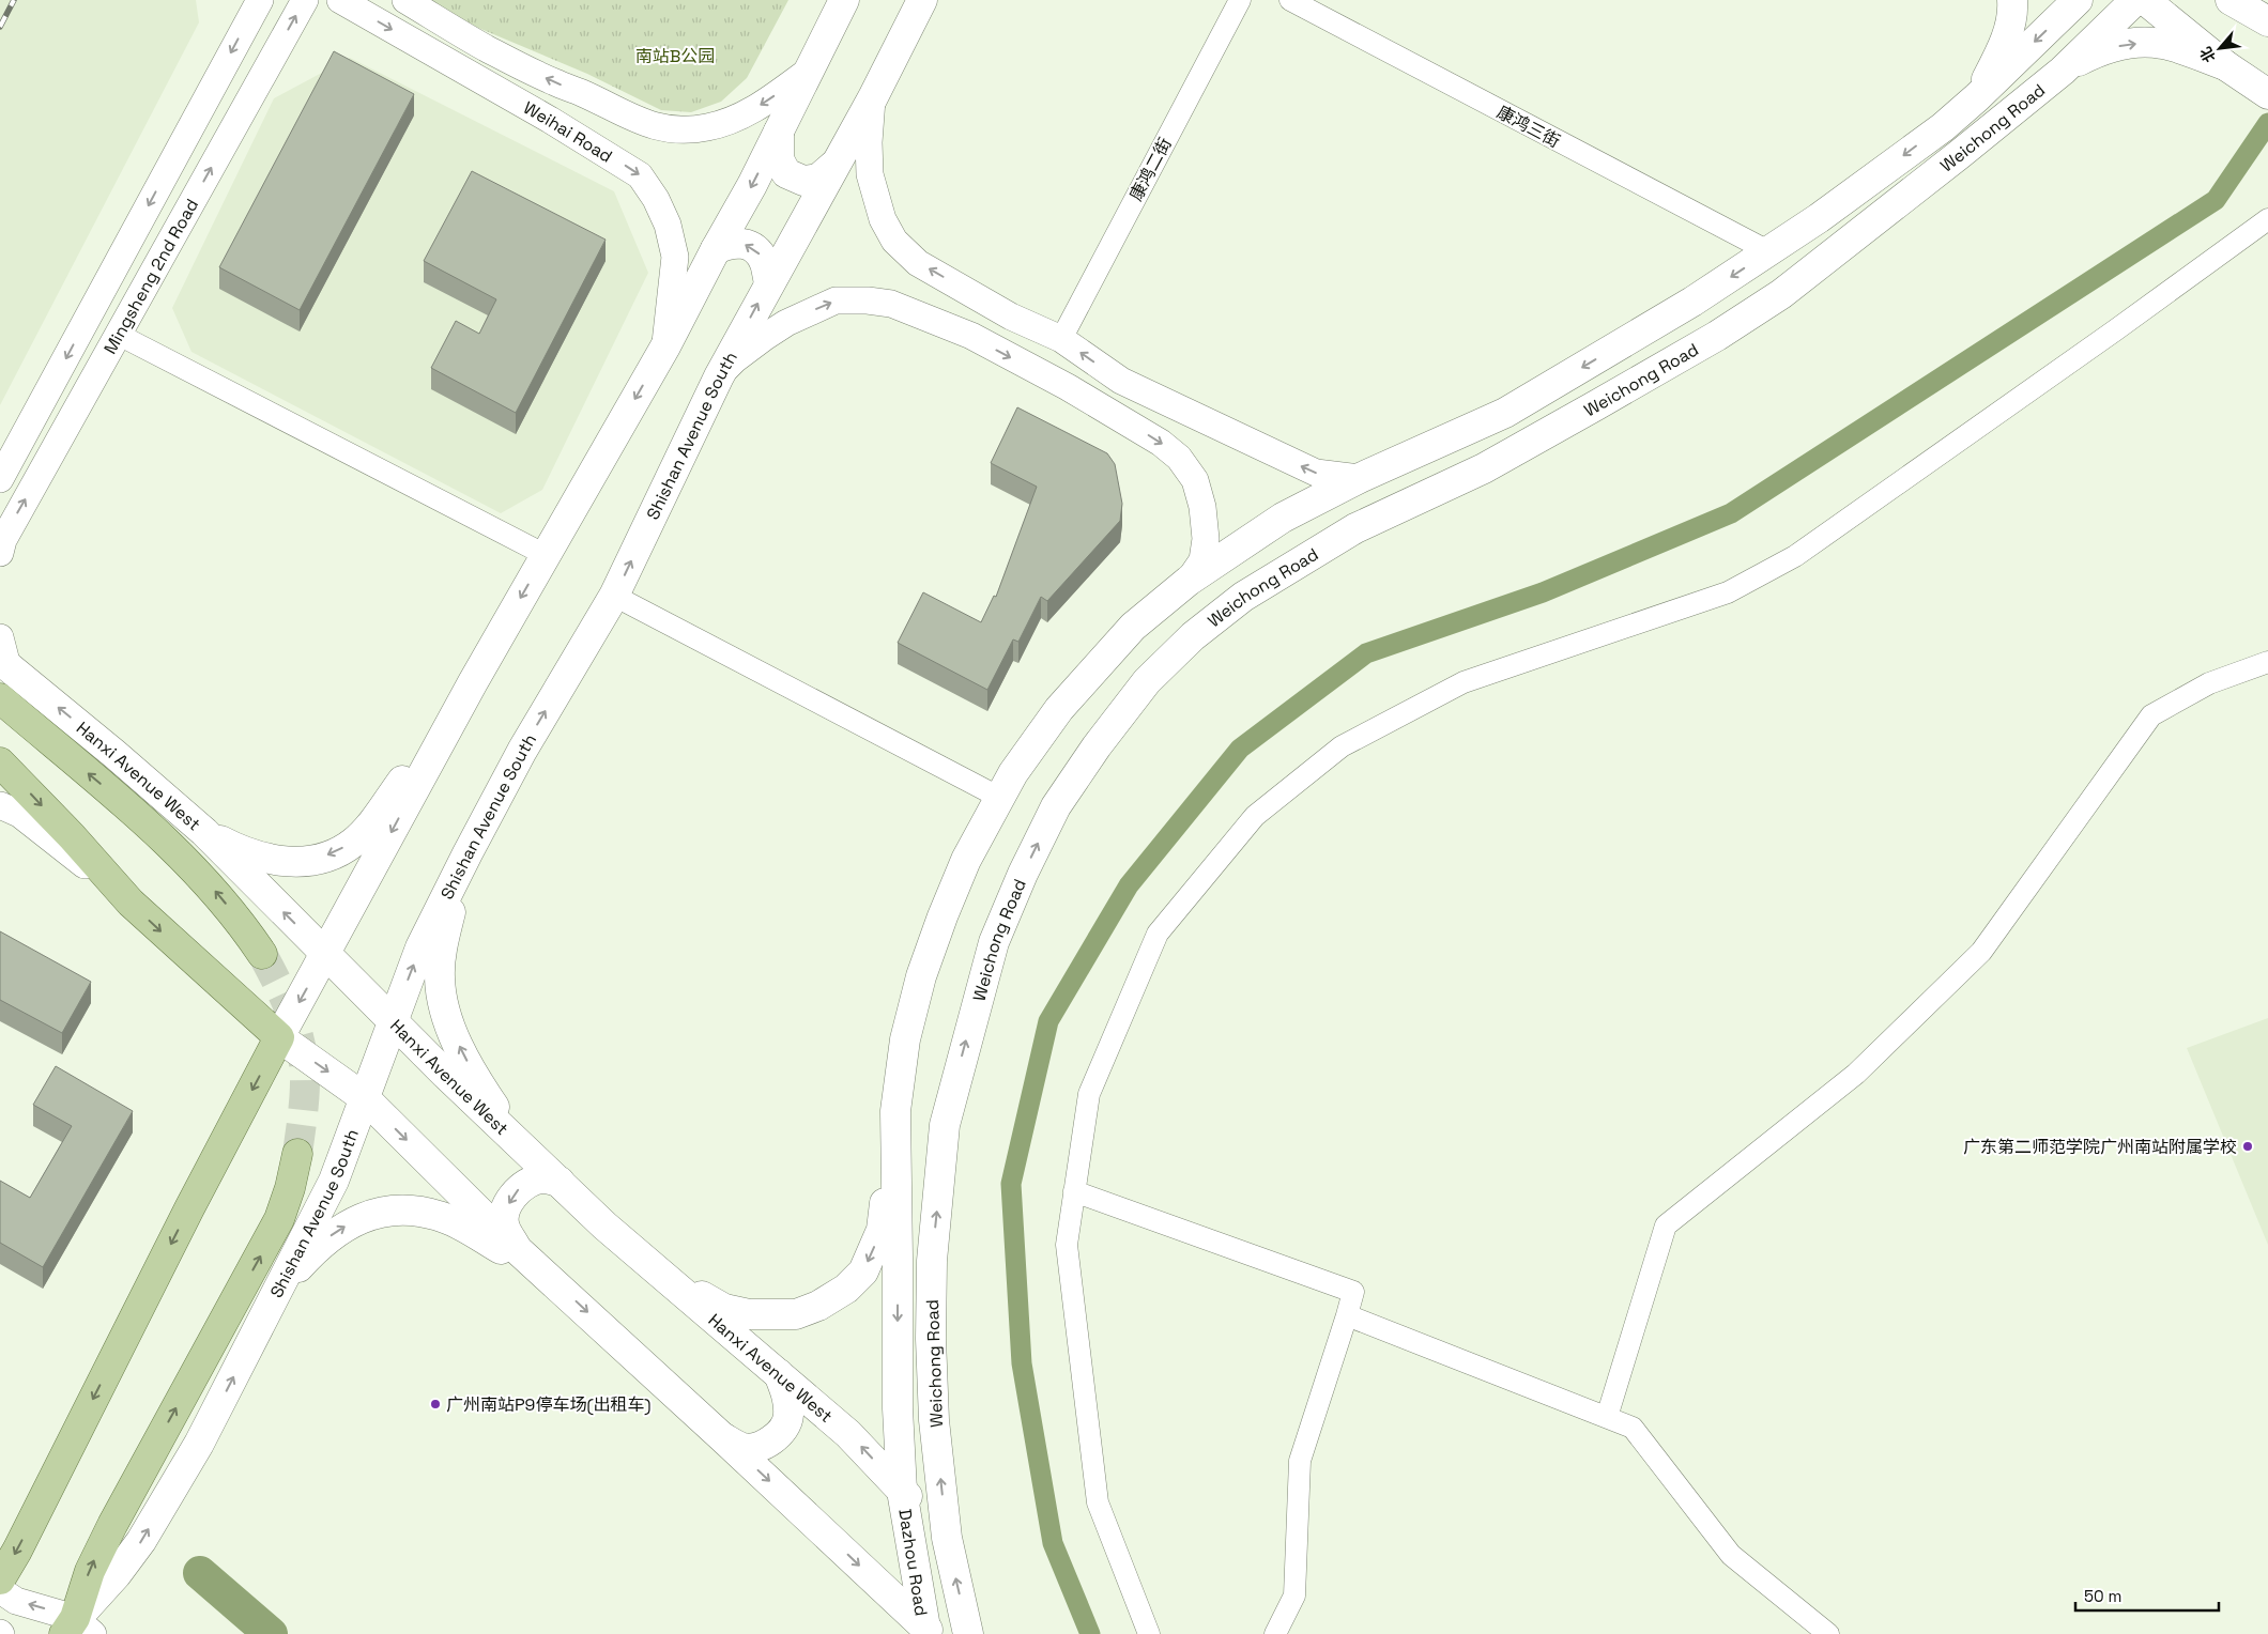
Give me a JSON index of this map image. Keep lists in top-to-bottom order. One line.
{"streets":{"main road":["Weichong Road","Shishan Avenue South","Hanxi Avenue West","Dazhou Road"],"street":["康鸿三街","Weihai Road","康鸿二街","Mingsheng 2nd Road"]},"crossings":[["康鸿三街","Weichong Road"],["Weichong Road","Hanxi Avenue West"],["Weichong Road","Dazhou Road"],["Shishan Avenue South","Hanxi Avenue West"],["Hanxi Avenue West","Dazhou Road"]],"parks":["南站B公园"],"places":["广东第二师范学院广州南站附属学校","广州南站P9停车场(出租车)"],"scale_bar":"50 m","north":"bottom left"}
